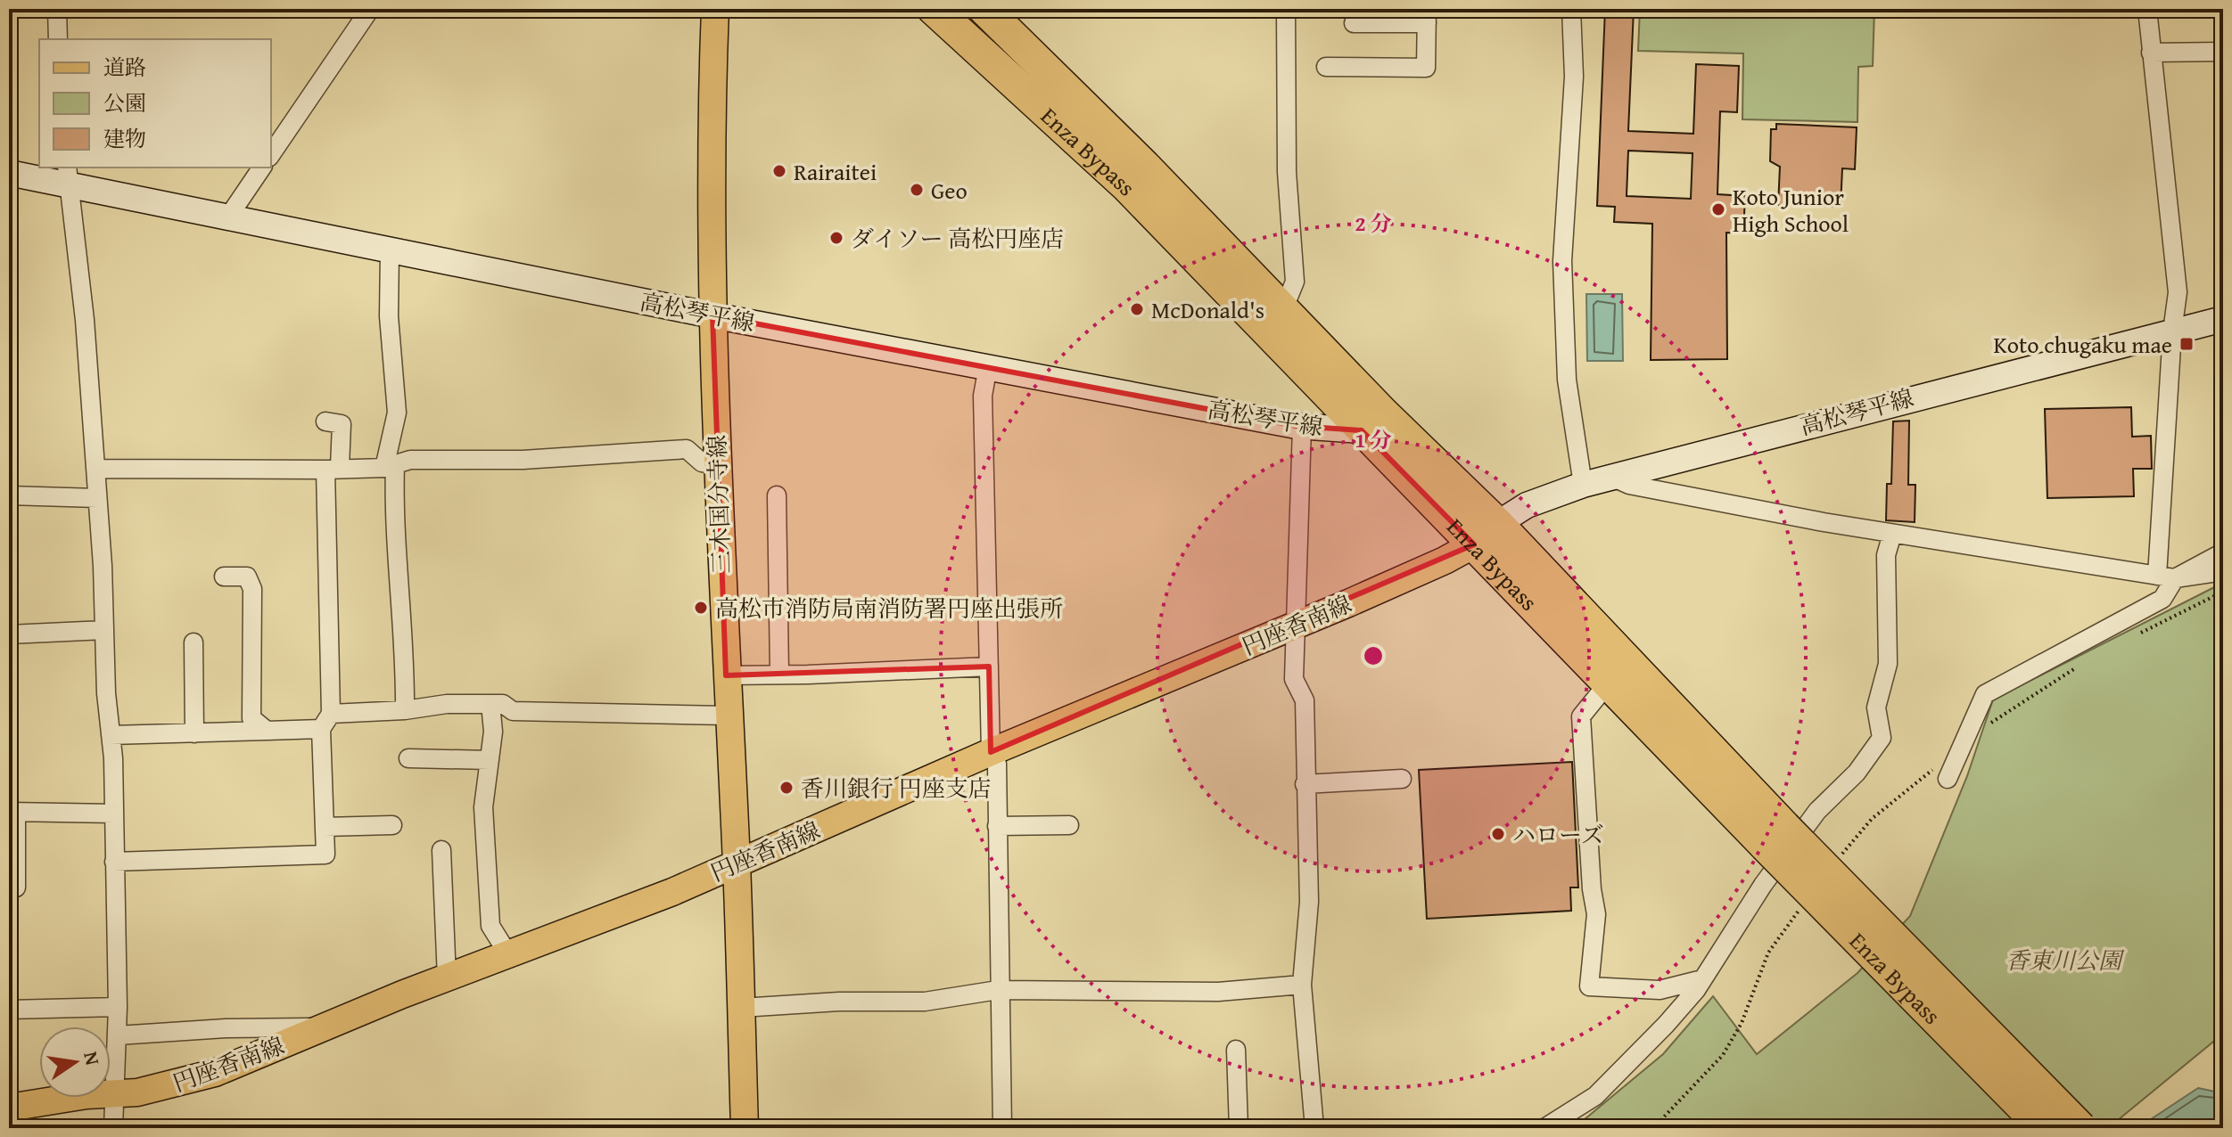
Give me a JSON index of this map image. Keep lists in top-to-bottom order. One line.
{"streets":{"highway":["Enza Bypass"],"main road":["高松琴平線","三木国分寺線","円座香南線"]},"crossings":[["Enza Bypass","高松琴平線"],["Enza Bypass","円座香南線"],["高松琴平線","三木国分寺線"],["高松琴平線","円座香南線"],["三木国分寺線","円座香南線"]],"parks":["香東川公園"],"places":{"other":["Rairaitei","Geo","Koto Junior High School","ダイソー 高松円座店","McDonald's","高松市消防局南消防署円座出張所","香川銀行 円座支店","ハローズ"],"transit":["Koto chugaku mae"]},"legend":["道路","公園","建物"],"north":"right","rings":["2 分","1 分"]}
